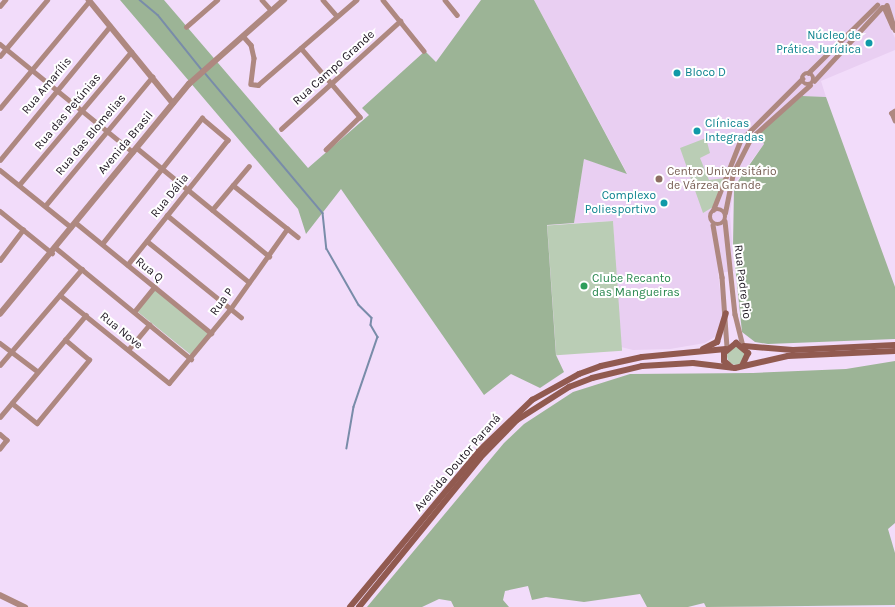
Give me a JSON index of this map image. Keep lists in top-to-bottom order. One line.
{"streets":{"main road":["Avenida Doutor Paraná"],"street":["Rua Campo Grande","Rua Amarílis","Rua das Petúnias","Rua das Blomelias","Avenida Brasil","Rua Dália","Rua Q","Rua Padre Pio","Rua P","Rua Nove"]},"crossings":[["Avenida Brasil","Rua Q"],["Rua Dália","Rua Q"],["Rua Q","Rua P"],["Rua Padre Pio","Avenida Doutor Paraná"],["Rua P","Rua Nove"]],"places":["Núcleo de Prática Jurídica","Bloco D","Clínicas Integradas","Centro Universitário de Várzea Grande","Complexo Poliesportivo","Clube Recanto das Mangueiras"]}
